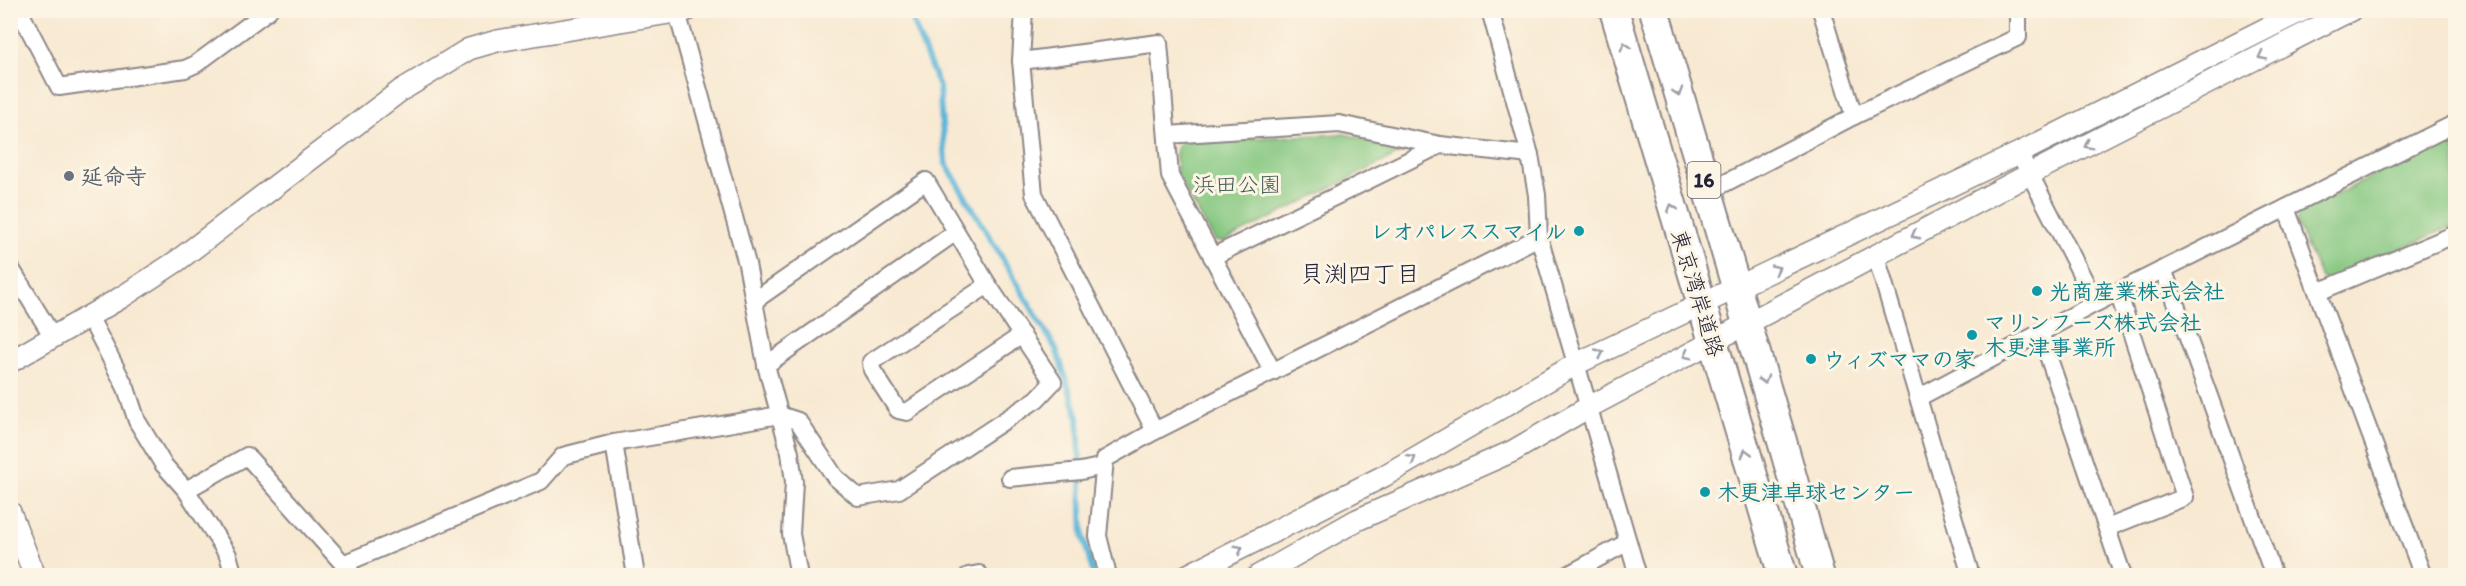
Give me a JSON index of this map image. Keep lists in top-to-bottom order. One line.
{"streets":{"highway":["16","東京湾岸道路"]},"districts":["貝渕四丁目"],"parks":["浜田公園"],"places":["延命寺","レオパレススマイル","光商産業株式会社","マリンフーズ株式会社 木更津事業所","ウィズママの家","木更津卓球センター"]}
